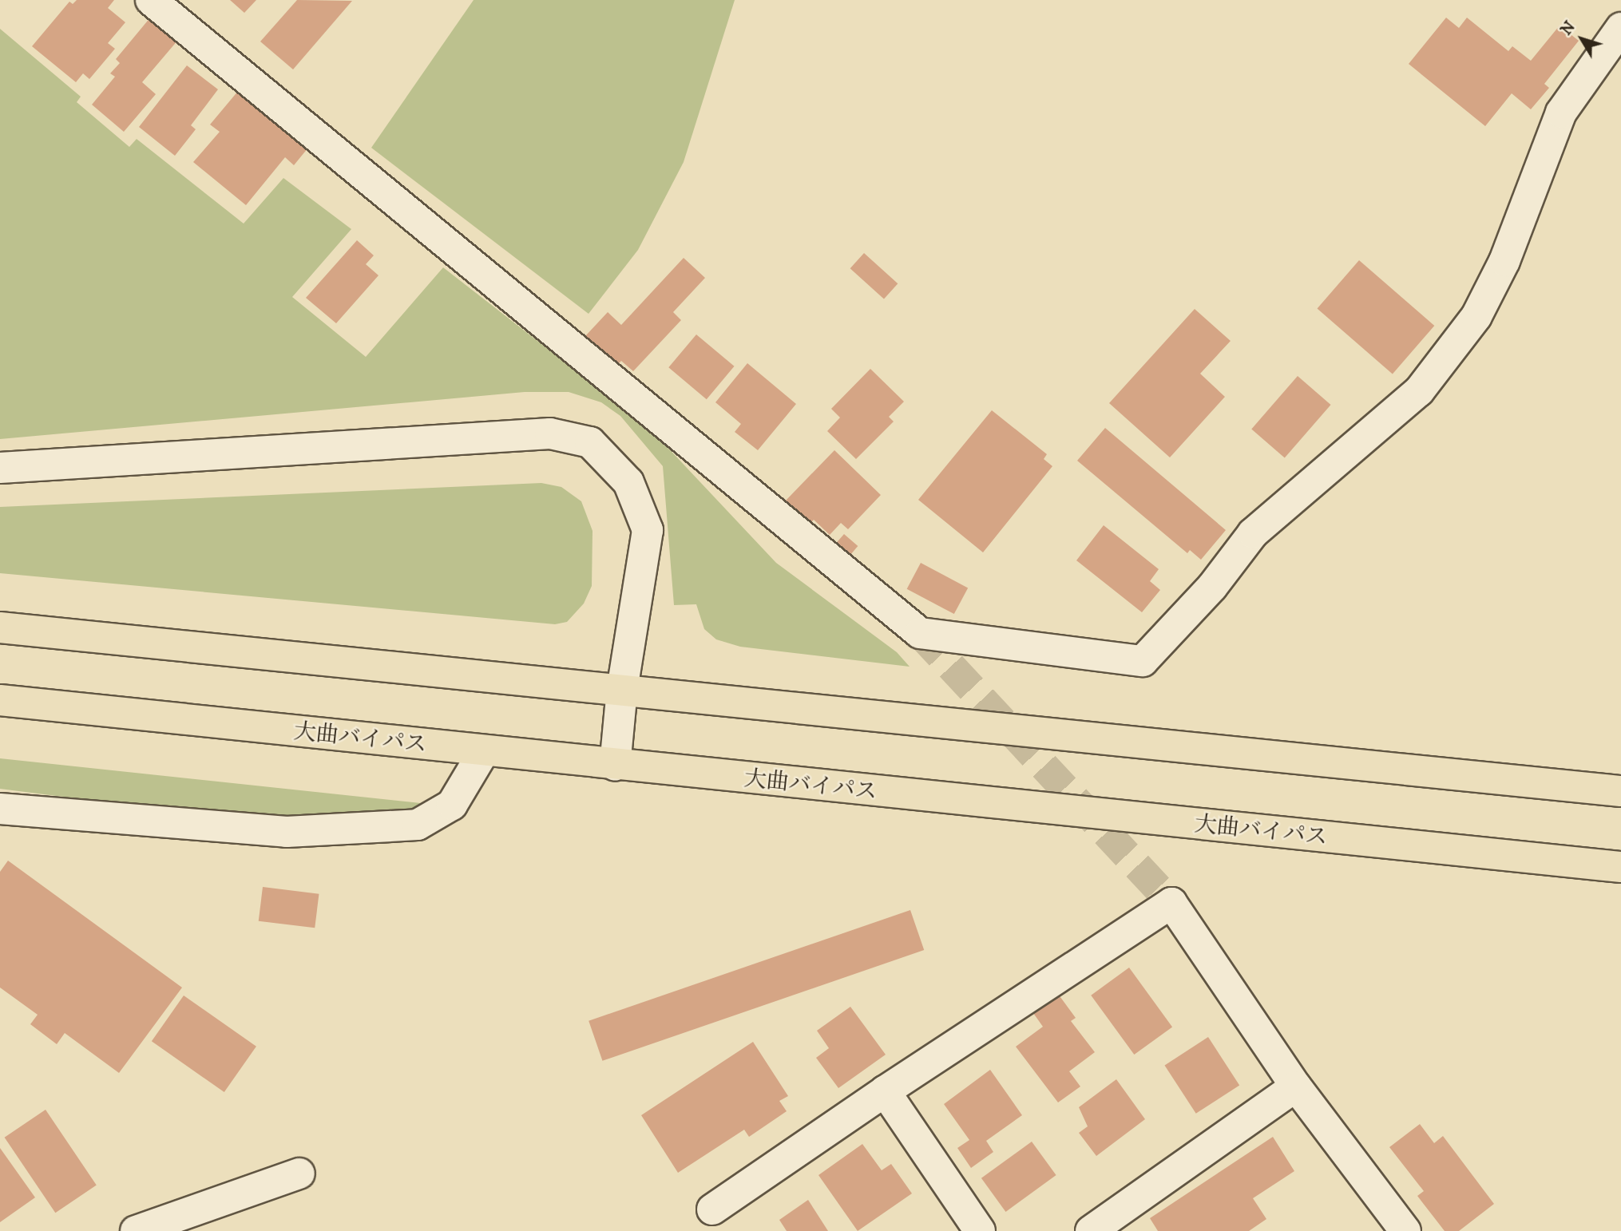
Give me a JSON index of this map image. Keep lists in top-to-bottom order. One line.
{"streets":{"highway":["大曲バイパス"]},"north":"top left"}
